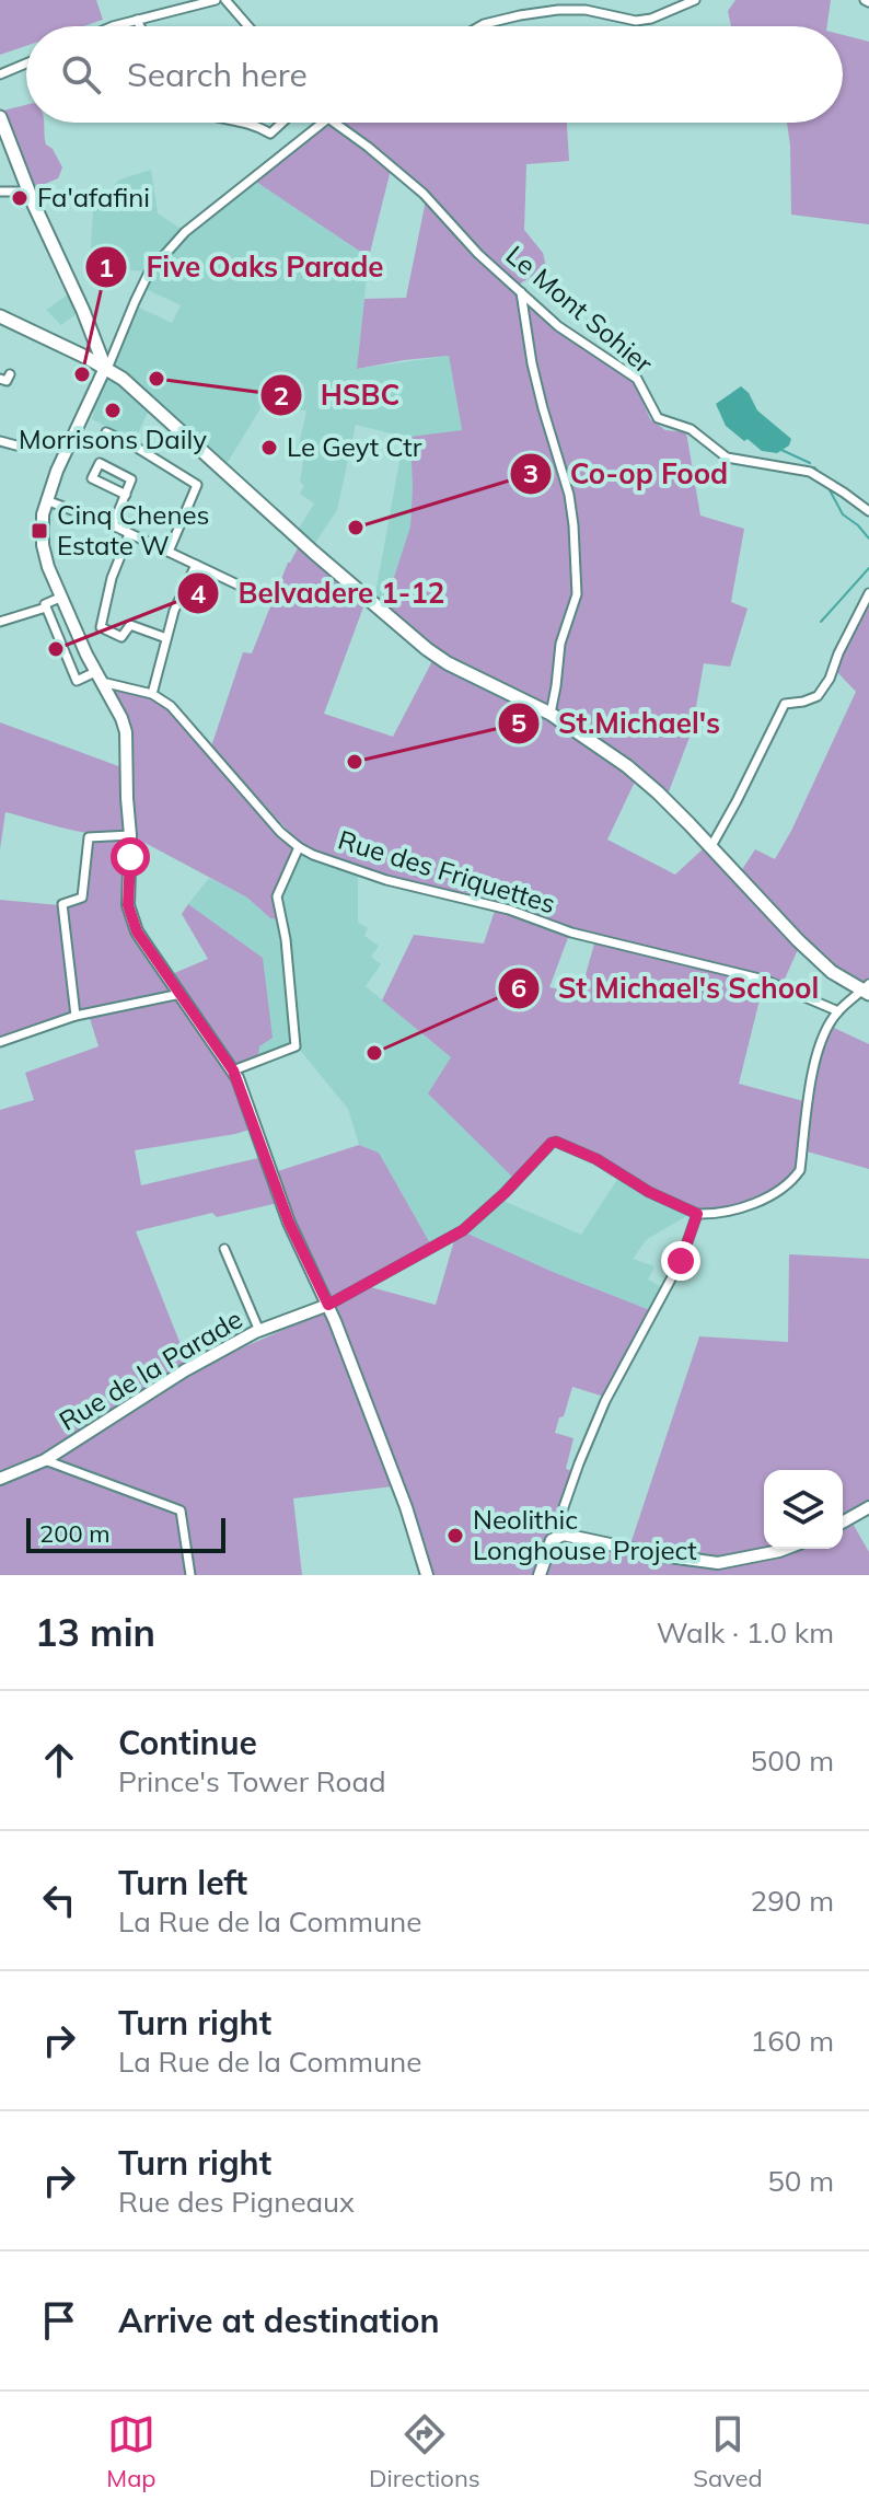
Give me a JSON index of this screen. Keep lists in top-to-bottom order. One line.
{"streets":{"main road":["Rue de la Parade"],"street":["Le Mont Sohier","Rue des Friquettes"]},"places":{"other":["Fa'afafini","Five Oaks Parade","HSBC","Morrisons Daily","Le Geyt Ctr","Co-op Food","Belvadere 1-12","St.Michael's","St Michael's School","Neolithic Longhouse Project"],"transit":["Cinq Chenes Estate W"]},"scale_bar":"200 m","page":{"search":"Search here","scale":"200 m","heading":["13 min","Walk · 1.0 km"],"list":[["Continue","Prince's Tower Road","500 m"],["Turn left","La Rue de la Commune","290 m"],["Turn right","La Rue de la Commune","160 m"],["Turn right","Rue des Pigneaux","50 m"],"Arrive at destination"],"nav":["Map","Directions","Saved"]}}
